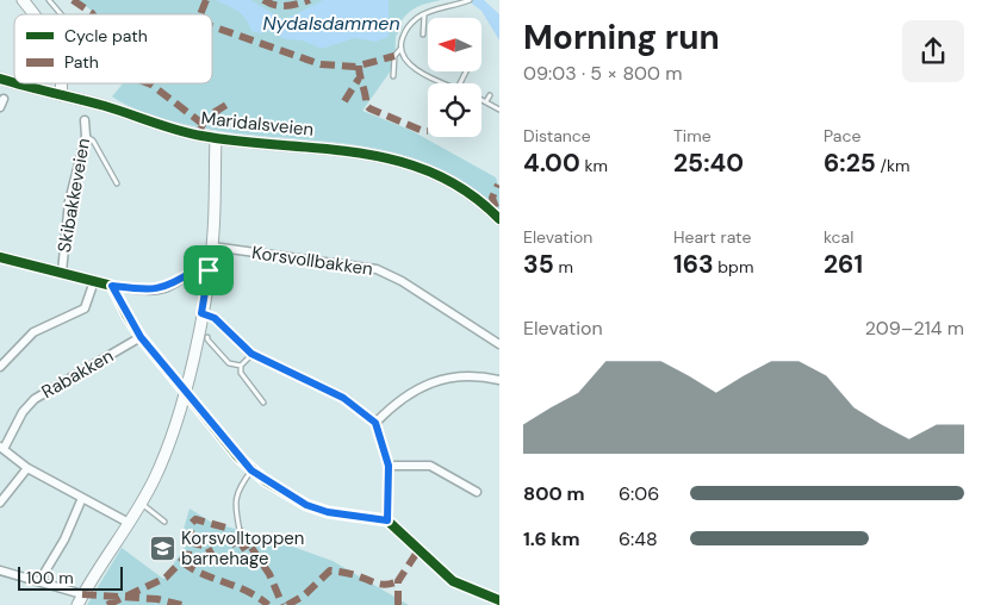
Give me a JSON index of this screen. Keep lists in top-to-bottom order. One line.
{"streets":{"main road":["Maridalsveien"],"street":["Skibakkeveien","Korsvollbakken","Rabakken"]},"water":["Nydalsdammen"],"places":{"school or university":["Korsvolltoppen barnehage"]},"legend":["Cycle path","Path"],"scale_bar":"100 m","north":"left","page":{"heading":["Morning run","09:03 · 5 × 800 m"],"stats":[["Distance","4.00 km"],["Time","25:40"],["Pace","6:25 /km"],["Elevation","35 m"],["Heart rate","163 bpm"],["kcal","261"]],"chart":["Elevation","209–214 m"],"list":[{"name":"800 m","note":"6:06"},{"name":"1.6 km","note":"6:48"}],"scale":"100 m"}}
